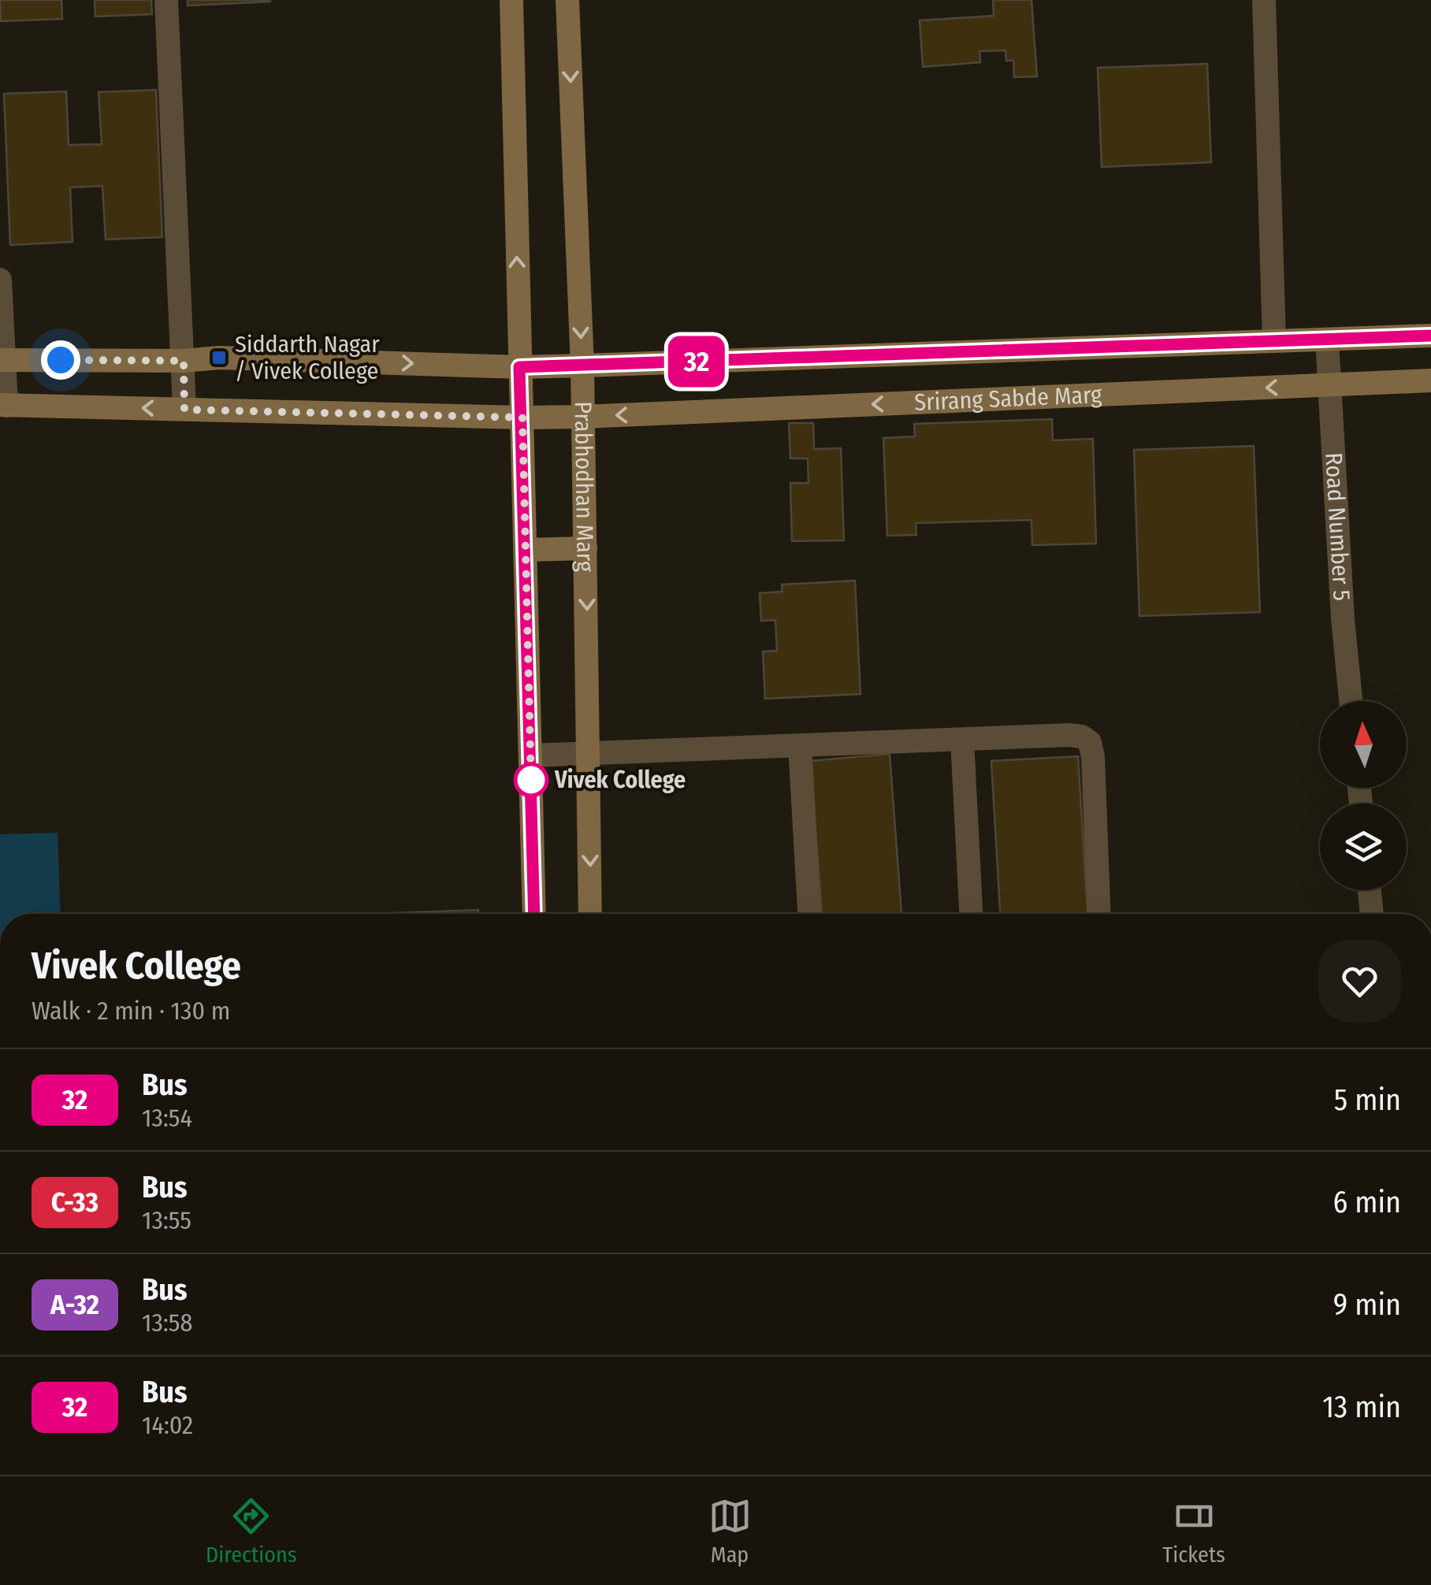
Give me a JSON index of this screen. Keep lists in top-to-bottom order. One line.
{"streets":{"street":["Srirang Sabde Marg","Prabhodhan Marg","Road Number 5"]},"crossings":[["Srirang Sabde Marg","Prabhodhan Marg"],["Srirang Sabde Marg","Road Number 5"]],"places":{"transit":["Siddarth Nagar / Vivek College"],"other":["Vivek College"]},"lines":["bus line 32"],"north":"top","page":{"on_map":"32","heading":["Vivek College","Walk · 2 min · 130 m"],"list":[{"mark":"32","name":"Bus","note":"13:54","value":"5 min"},{"mark":"C-33","name":"Bus","note":"13:55","value":"6 min"},{"mark":"A-32","name":"Bus","note":"13:58","value":"9 min"},{"mark":"32","name":"Bus","note":"14:02","value":"13 min"}],"tabs":["Directions","Map","Tickets"]}}
